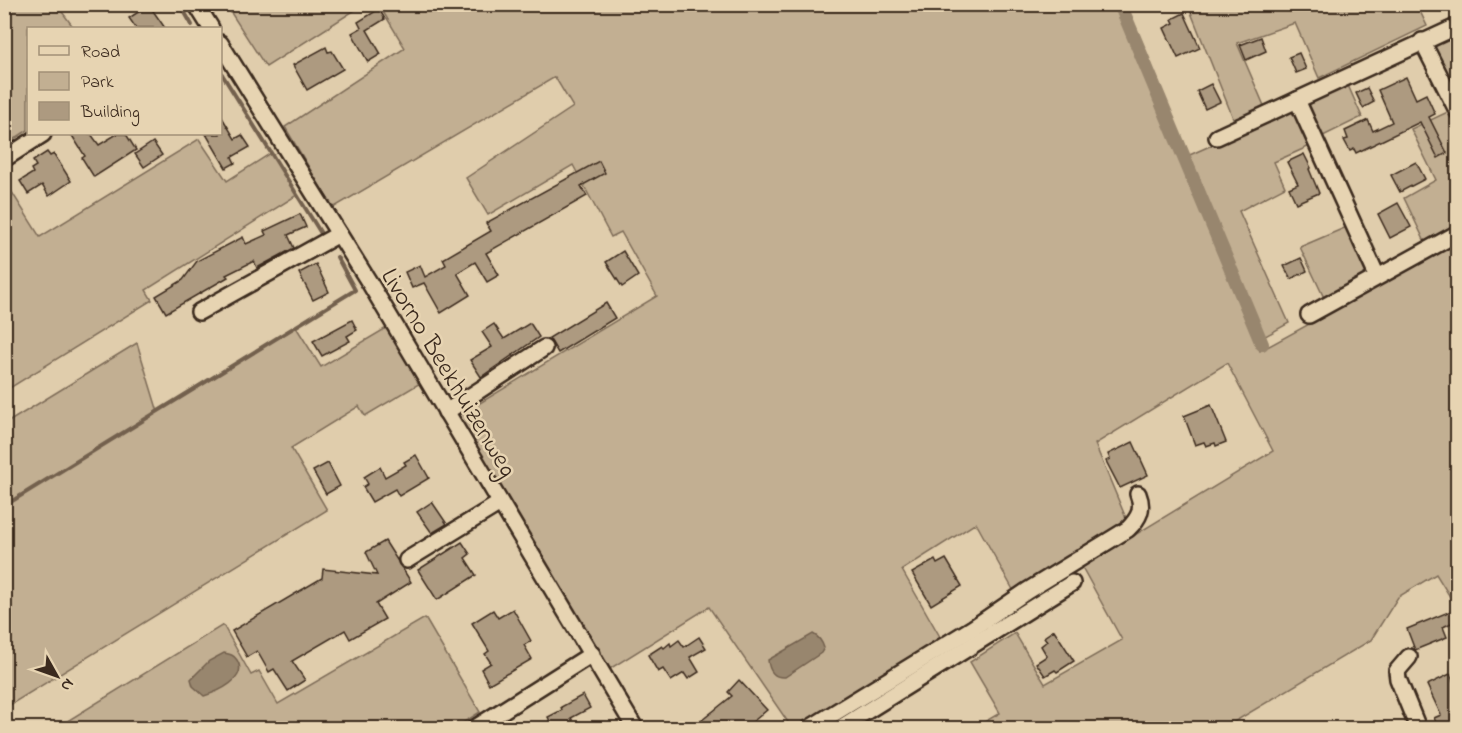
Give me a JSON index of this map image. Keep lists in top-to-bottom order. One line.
{"streets":{"street":["Livorno Beekhuizenweg"]},"legend":["Road","Park","Building"],"north":"bottom right"}
